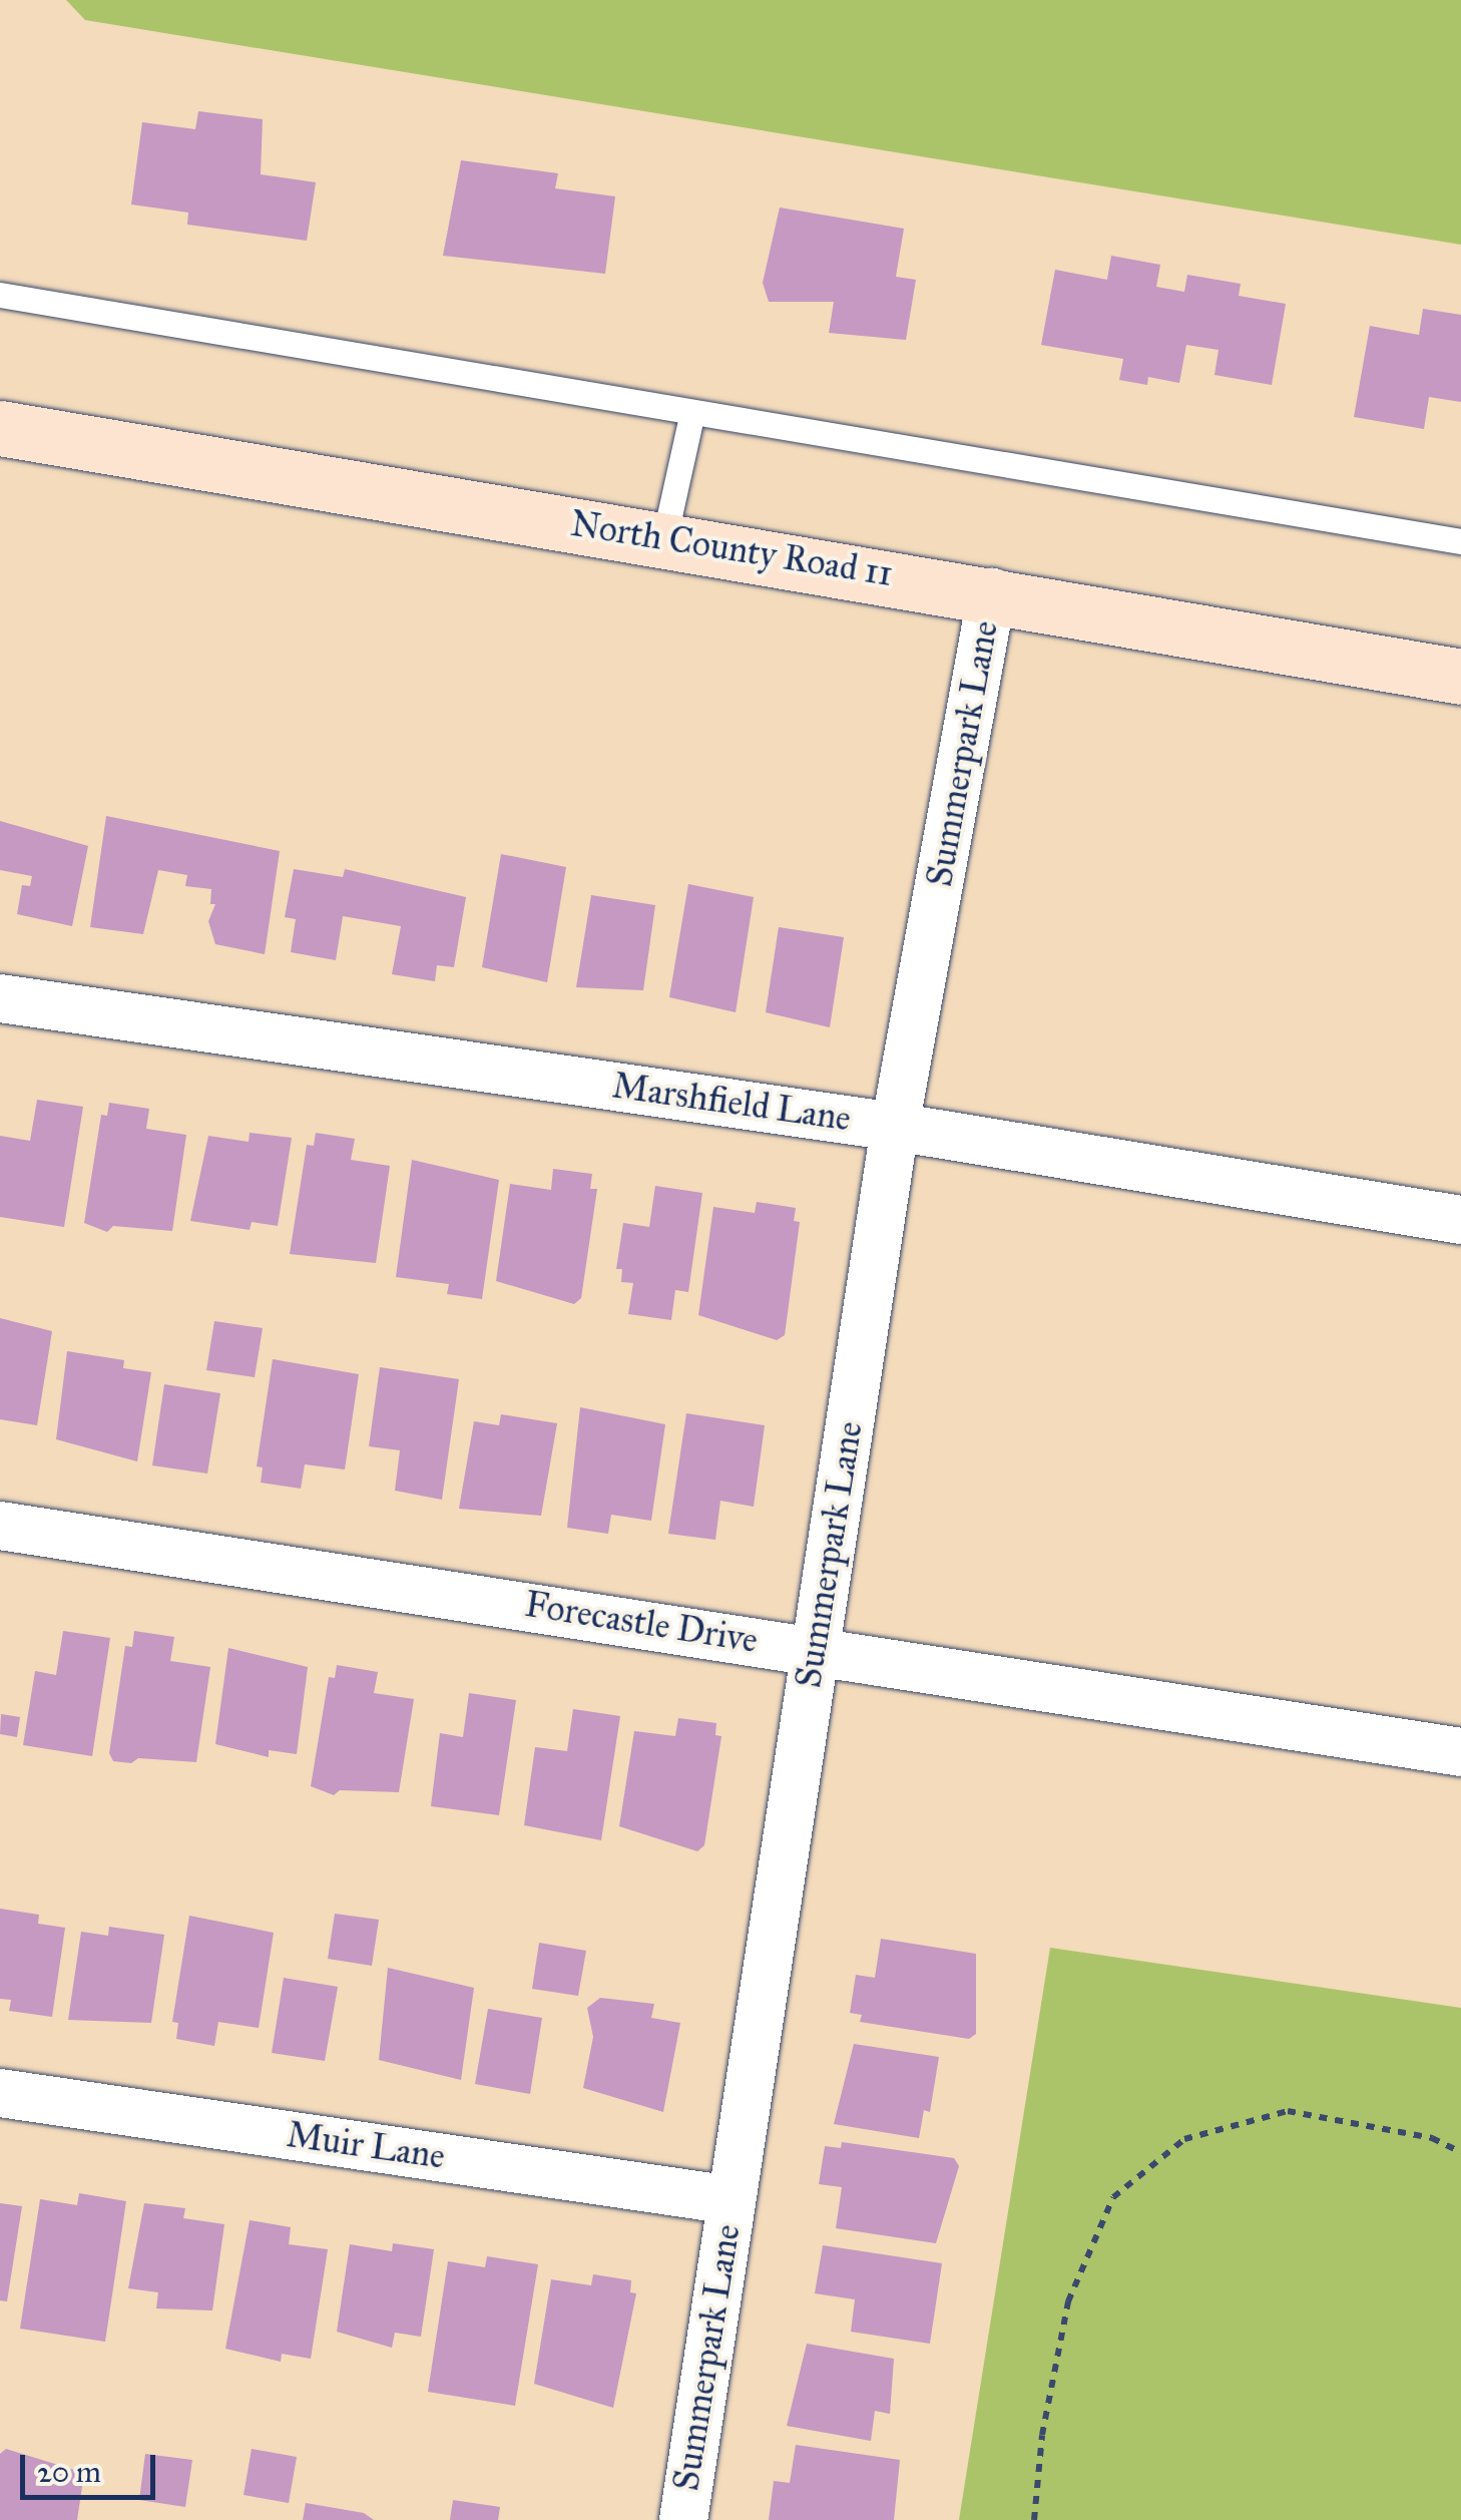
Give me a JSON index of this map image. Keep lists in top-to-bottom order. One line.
{"streets":{"main road":["North County Road 11"],"street":["Summerpark Lane","Marshfield Lane","Forecastle Drive","Muir Lane"]},"crossings":[["North County Road 11","Summerpark Lane"],["Summerpark Lane","Marshfield Lane"],["Summerpark Lane","Forecastle Drive"],["Summerpark Lane","Muir Lane"]],"scale_bar":"20 m"}
